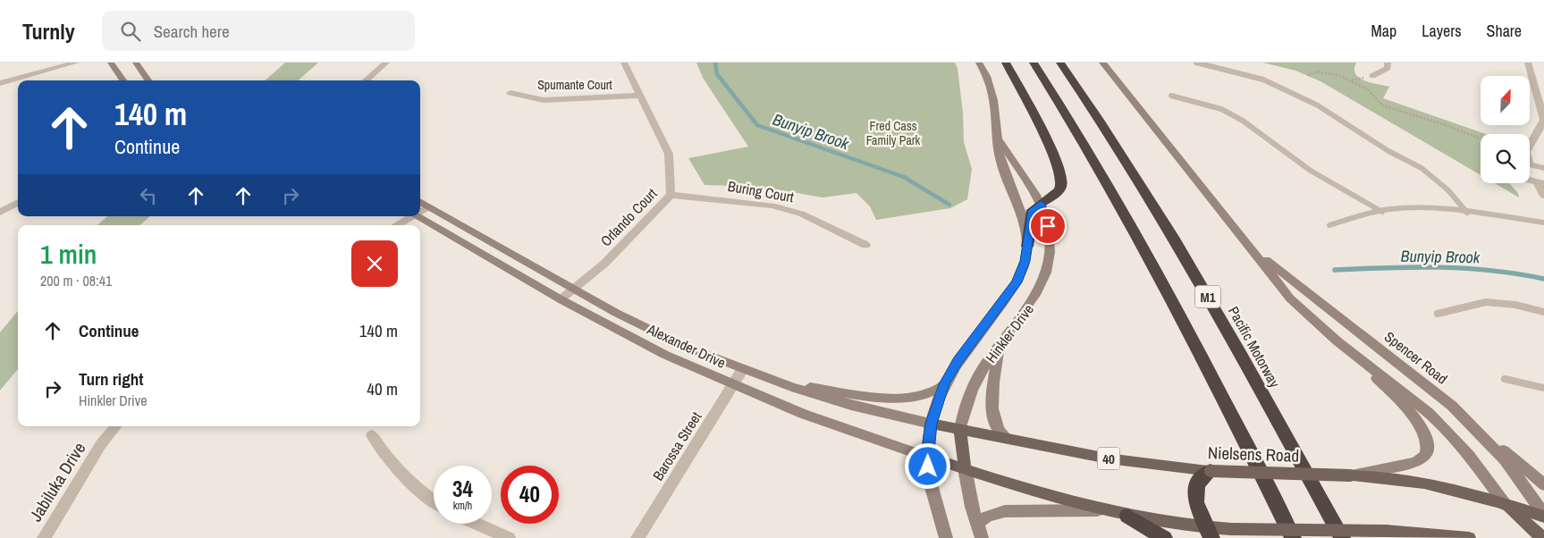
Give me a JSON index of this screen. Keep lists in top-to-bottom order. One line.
{"streets":{"highway":["M1","Pacific Motorway"],"main road":["Hinkler Drive","Alexander Drive","Nielsens Road","40"],"street":["Spumante Court","Buring Court","Orlando Court","Spencer Road","Barossa Street","Jabiluka Drive"]},"crossings":[["Spumante Court","Orlando Court"],["Buring Court","Orlando Court"],["Orlando Court","Alexander Drive"],["Hinkler Drive","Alexander Drive"],["Hinkler Drive","Nielsens Road"],["Hinkler Drive","40"],["Alexander Drive","Barossa Street"],["Alexander Drive","40"],["Spencer Road","Nielsens Road"],["Nielsens Road","40"]],"water":["Bunyip Brook"],"parks":["Fred Cass Family Park"],"north":"top right","page":{"header":"Turnly","search":"Search here","nav":["Map","Layers","Share"],"turn":["140 m","Continue"],"heading":["1 min","200 m · 08:41"],"list":[{"name":"Continue","value":"140 m"},{"name":"Turn right","note":"Hinkler Drive","value":"40 m"}],"speed":"34 km/h","limit":"40"}}
